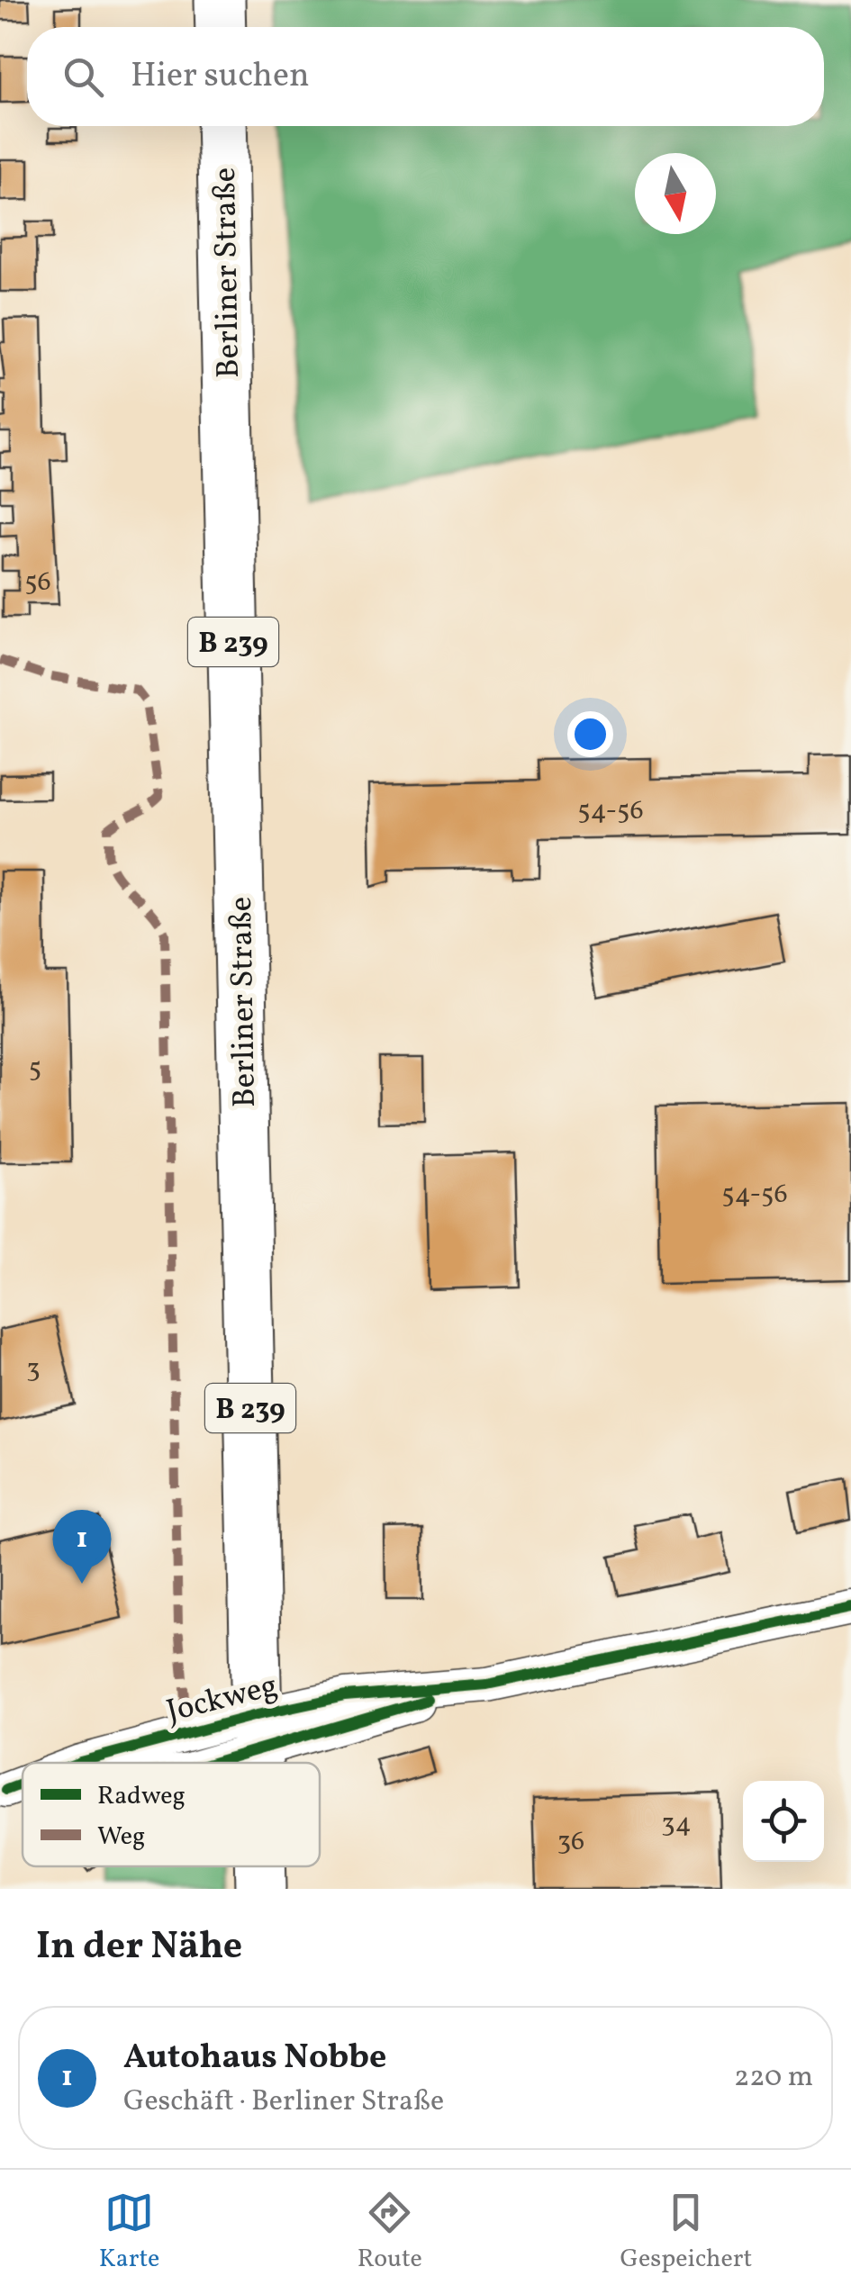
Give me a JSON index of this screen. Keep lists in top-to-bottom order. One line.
{"streets":{"main road":["Berliner Straße","B 239"],"street":["Jockweg"]},"crossings":[["Berliner Straße","Jockweg"]],"house_numbers":["56","54-56","5","54-56","3","34","36"],"legend":["Radweg","Weg"],"north":"bottom","page":{"search":"Hier suchen","pins":"1","heading":"In der Nähe","list":[{"mark":"1","name":"Autohaus Nobbe","note":"Geschäft · Berliner Straße","value":"220 m"}],"nav":["Karte","Route","Gespeichert"]}}
